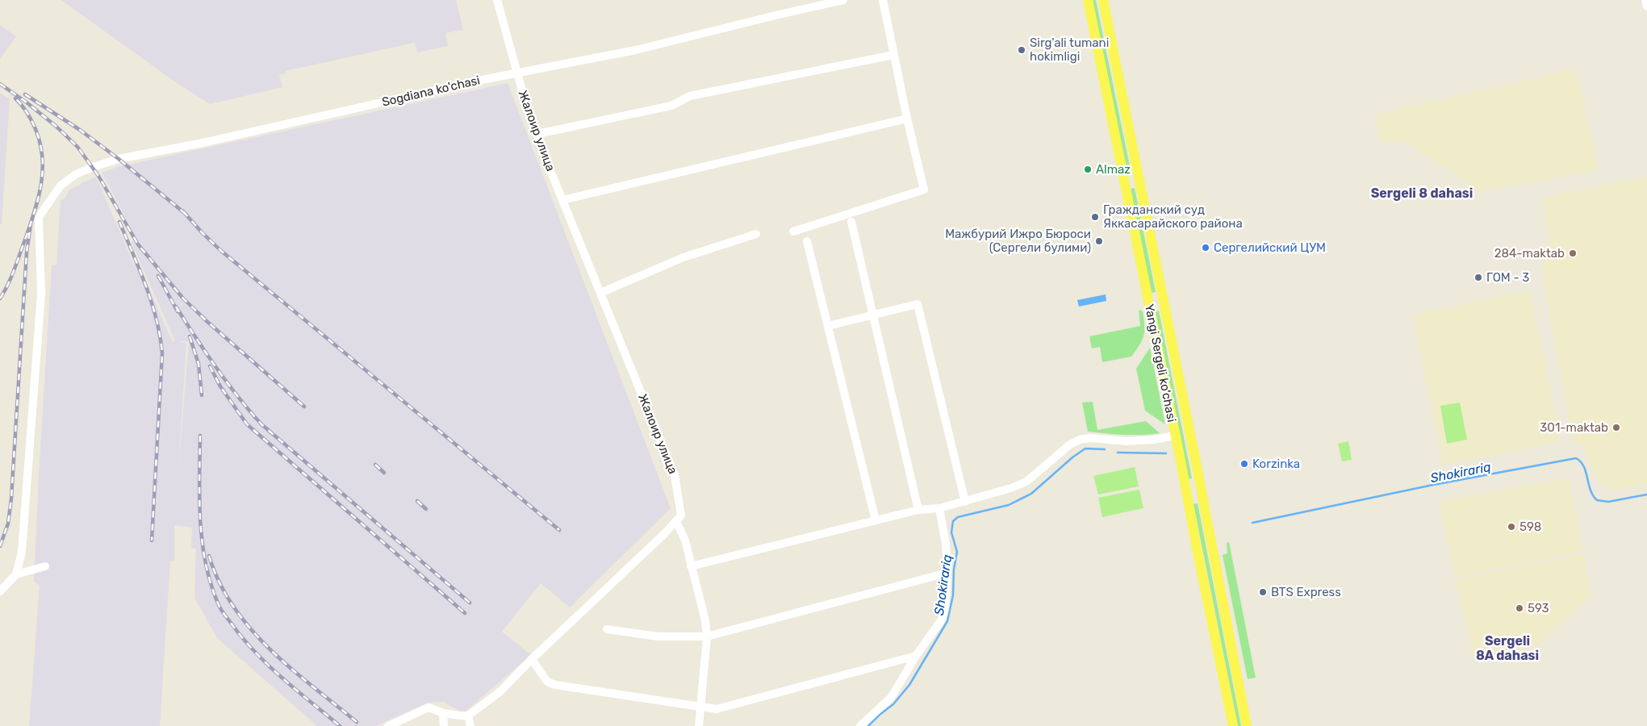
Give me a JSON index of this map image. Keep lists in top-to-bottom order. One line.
{"streets":{"main road":["Yangi Sergeli ko'chasi"],"street":["Sogdiana ko'chasi","Жалоир улица"]},"crossings":[["Sogdiana ko'chasi","Жалоир улица"]],"districts":["Sergeli 8 dahasi","Sergeli 8A dahasi"],"water":["Shokirariq"],"places":["Sirg'ali tumani hokimligi","Almaz","Гражданский суд Яккасарайского района","Мажбурий Ижро Бюроси (Сергели булими)","Сергелийский ЦУМ","284-maktab","ГОМ - 3","301-maktab","Korzinka","598","BTS Express","593"]}
